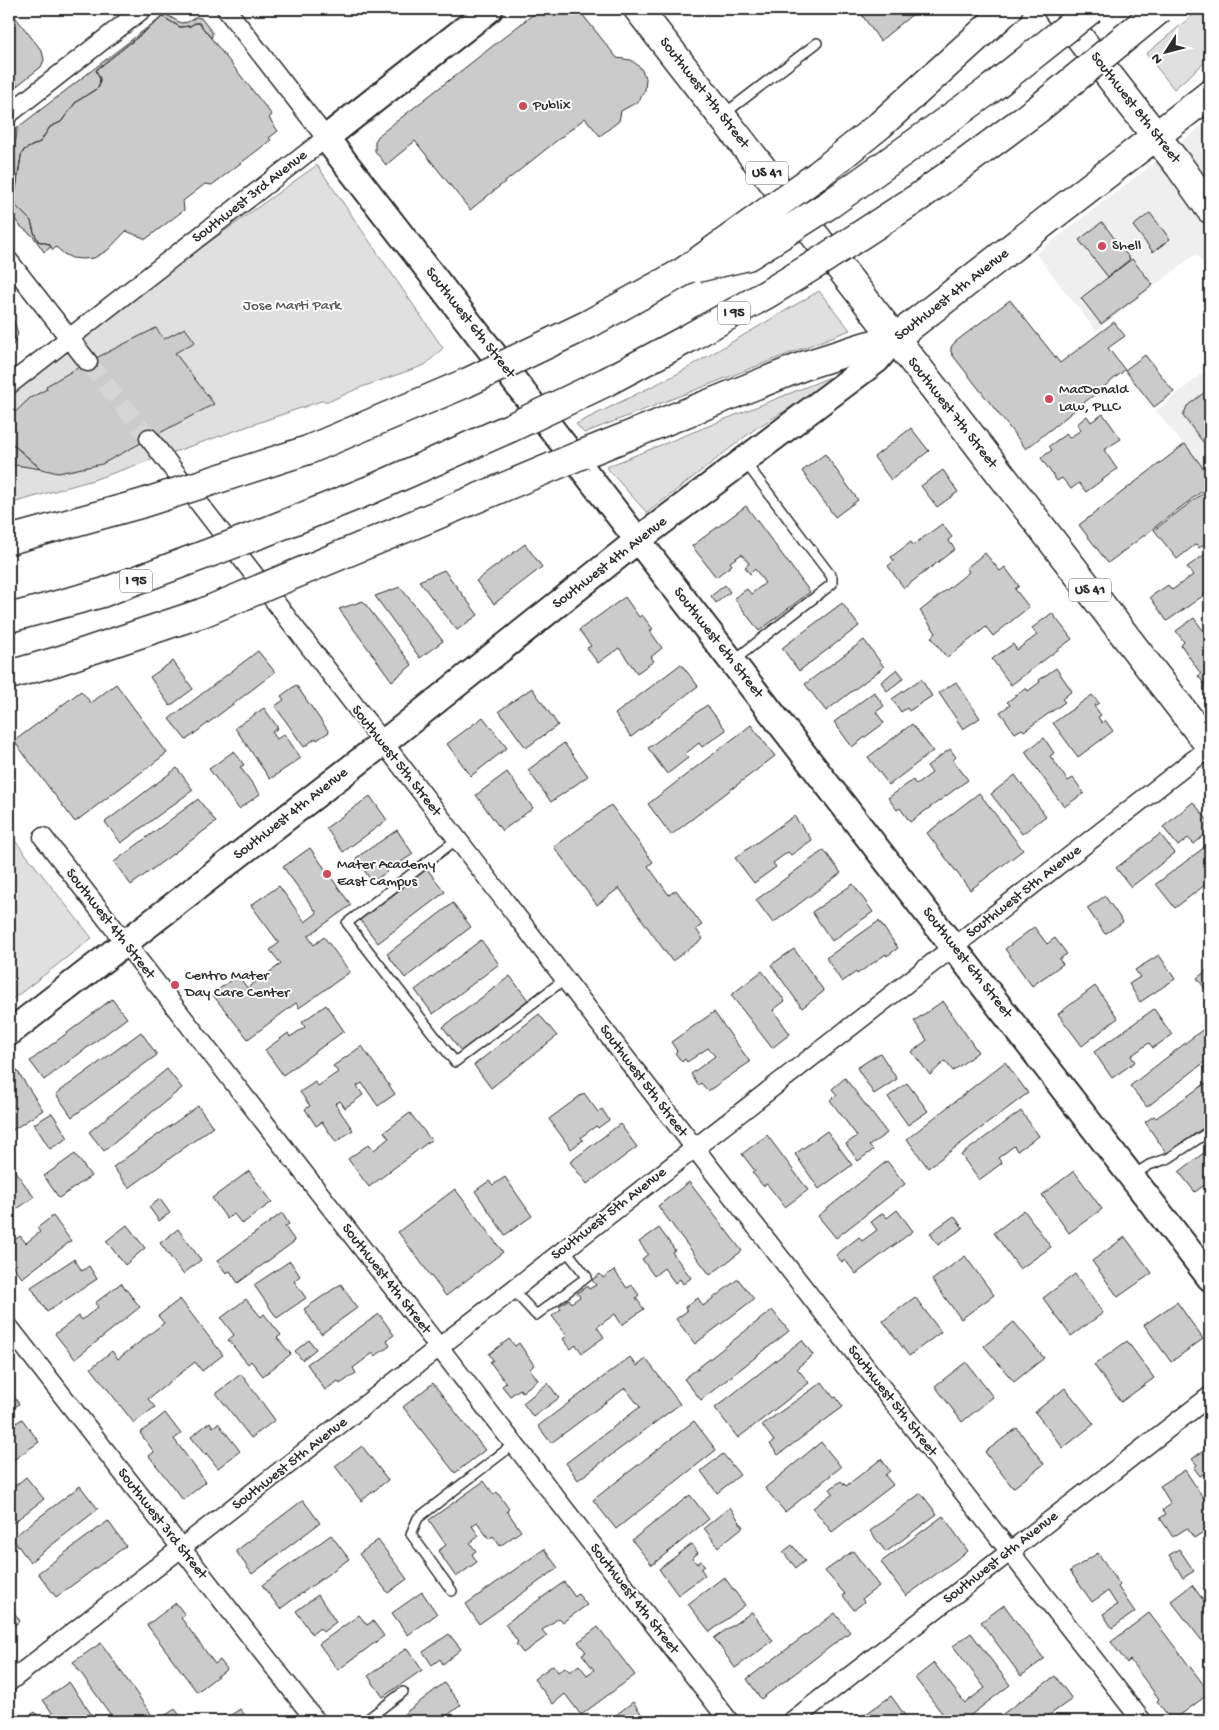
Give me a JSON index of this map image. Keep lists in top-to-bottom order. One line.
{"streets":{"main road":["Southwest 7th Street","Southwest 8th Street","US 41","Southwest 4th Avenue","I 95"],"street":["Southwest 3rd Avenue","Southwest 6th Street","Southwest 5th Street","Southwest 5th Avenue","Southwest 4th Street","Southwest 3rd Street","Southwest 6th Avenue"]},"crossings":[["Southwest 7th Street","Southwest 4th Avenue"],["Southwest 7th Street","Southwest 5th Avenue"],["Southwest 8th Street","Southwest 4th Avenue"],["Southwest 3rd Avenue","Southwest 6th Street"],["Southwest 4th Avenue","Southwest 6th Street"],["Southwest 4th Avenue","Southwest 5th Street"],["Southwest 4th Avenue","Southwest 4th Street"],["Southwest 6th Street","Southwest 5th Avenue"],["Southwest 5th Street","Southwest 5th Avenue"],["Southwest 5th Street","Southwest 6th Avenue"],["Southwest 5th Avenue","Southwest 4th Street"],["Southwest 5th Avenue","Southwest 3rd Street"]],"parks":["Jose Marti Park"],"places":["Publix","Shell","MacDonald Law, PLLC","Mater Academy East Campus","Centro Mater Day Care Center"],"north":"bottom left"}
